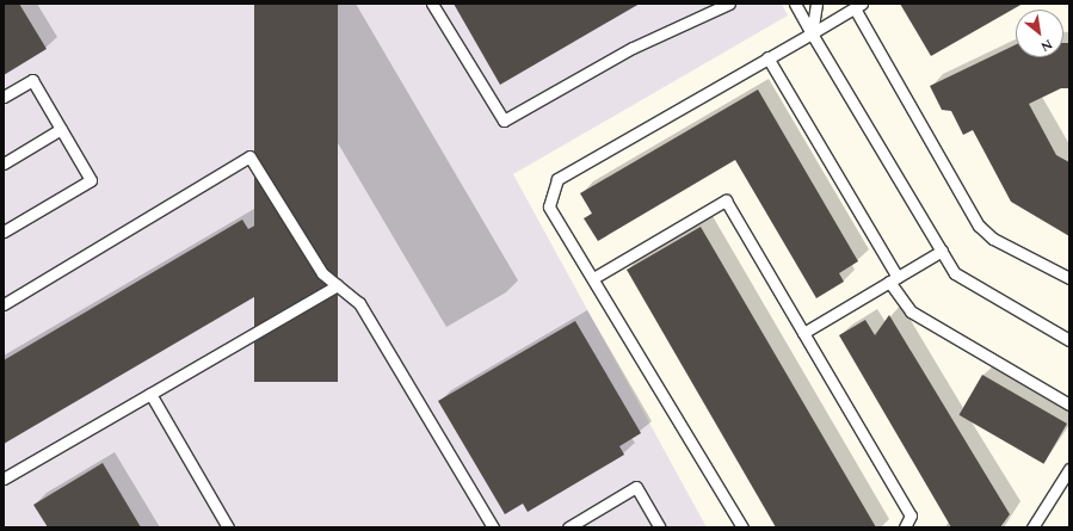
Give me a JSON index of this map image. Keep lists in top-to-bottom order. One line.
{"north":"bottom right"}
